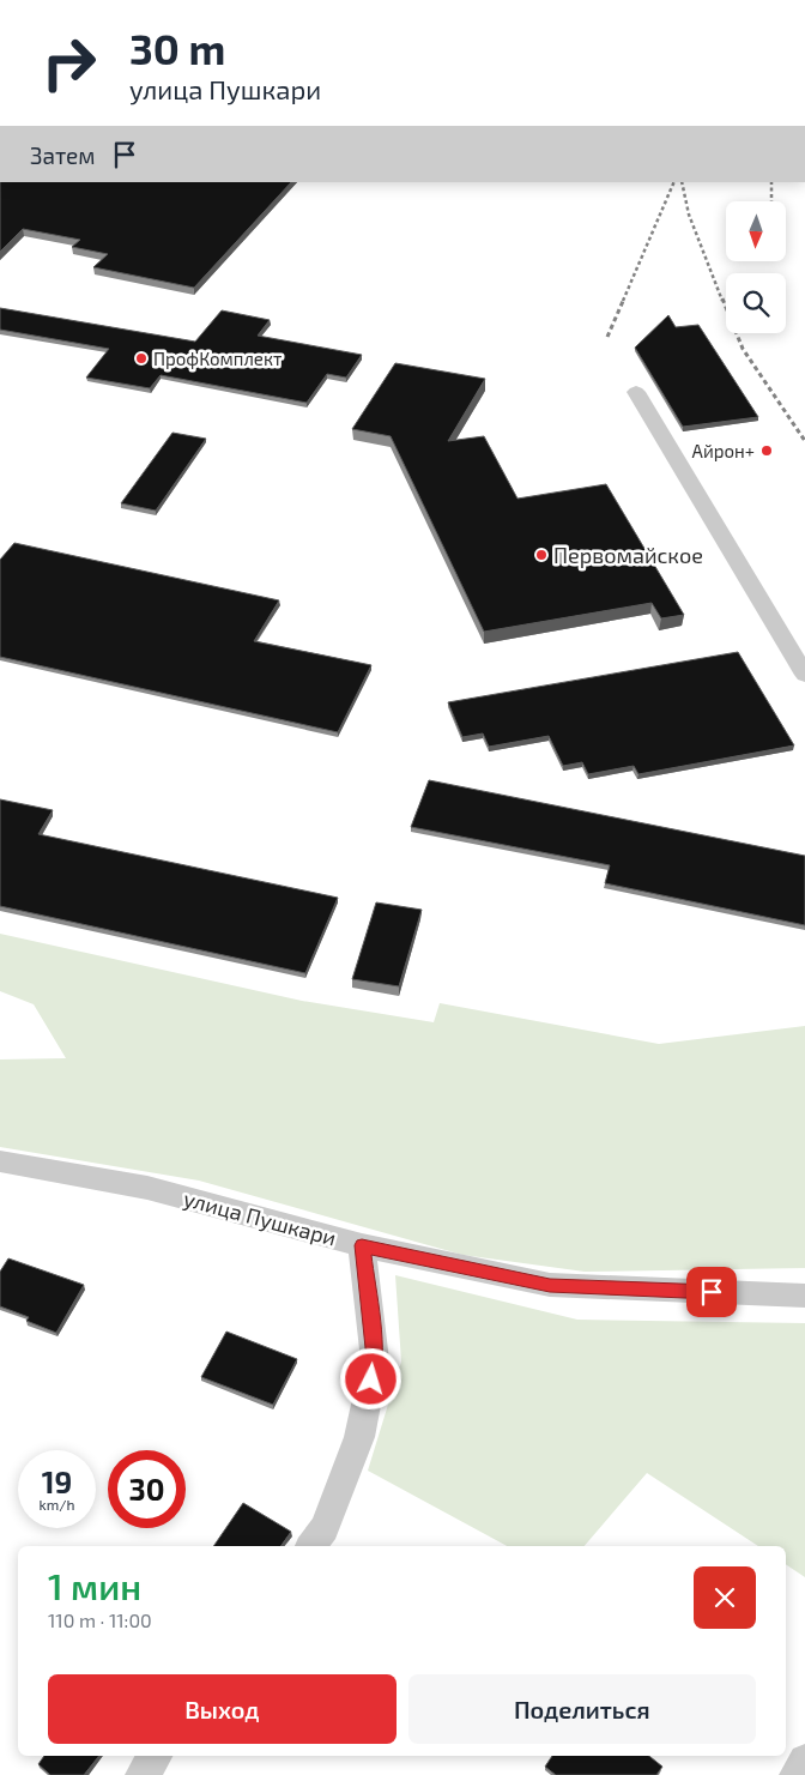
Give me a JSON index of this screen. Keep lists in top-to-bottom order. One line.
{"streets":{"street":["улица Пушкари"]},"places":["ПрофКомплект","Айрон+","Первомайское"],"north":"bottom","page":{"turn":["30 m","улица Пушкари"],"then":"Затем","speed":"19 km/h","limit":"30","heading":["1 мин","110 m · 11:00"],"buttons":["Выход","Поделиться"]}}
